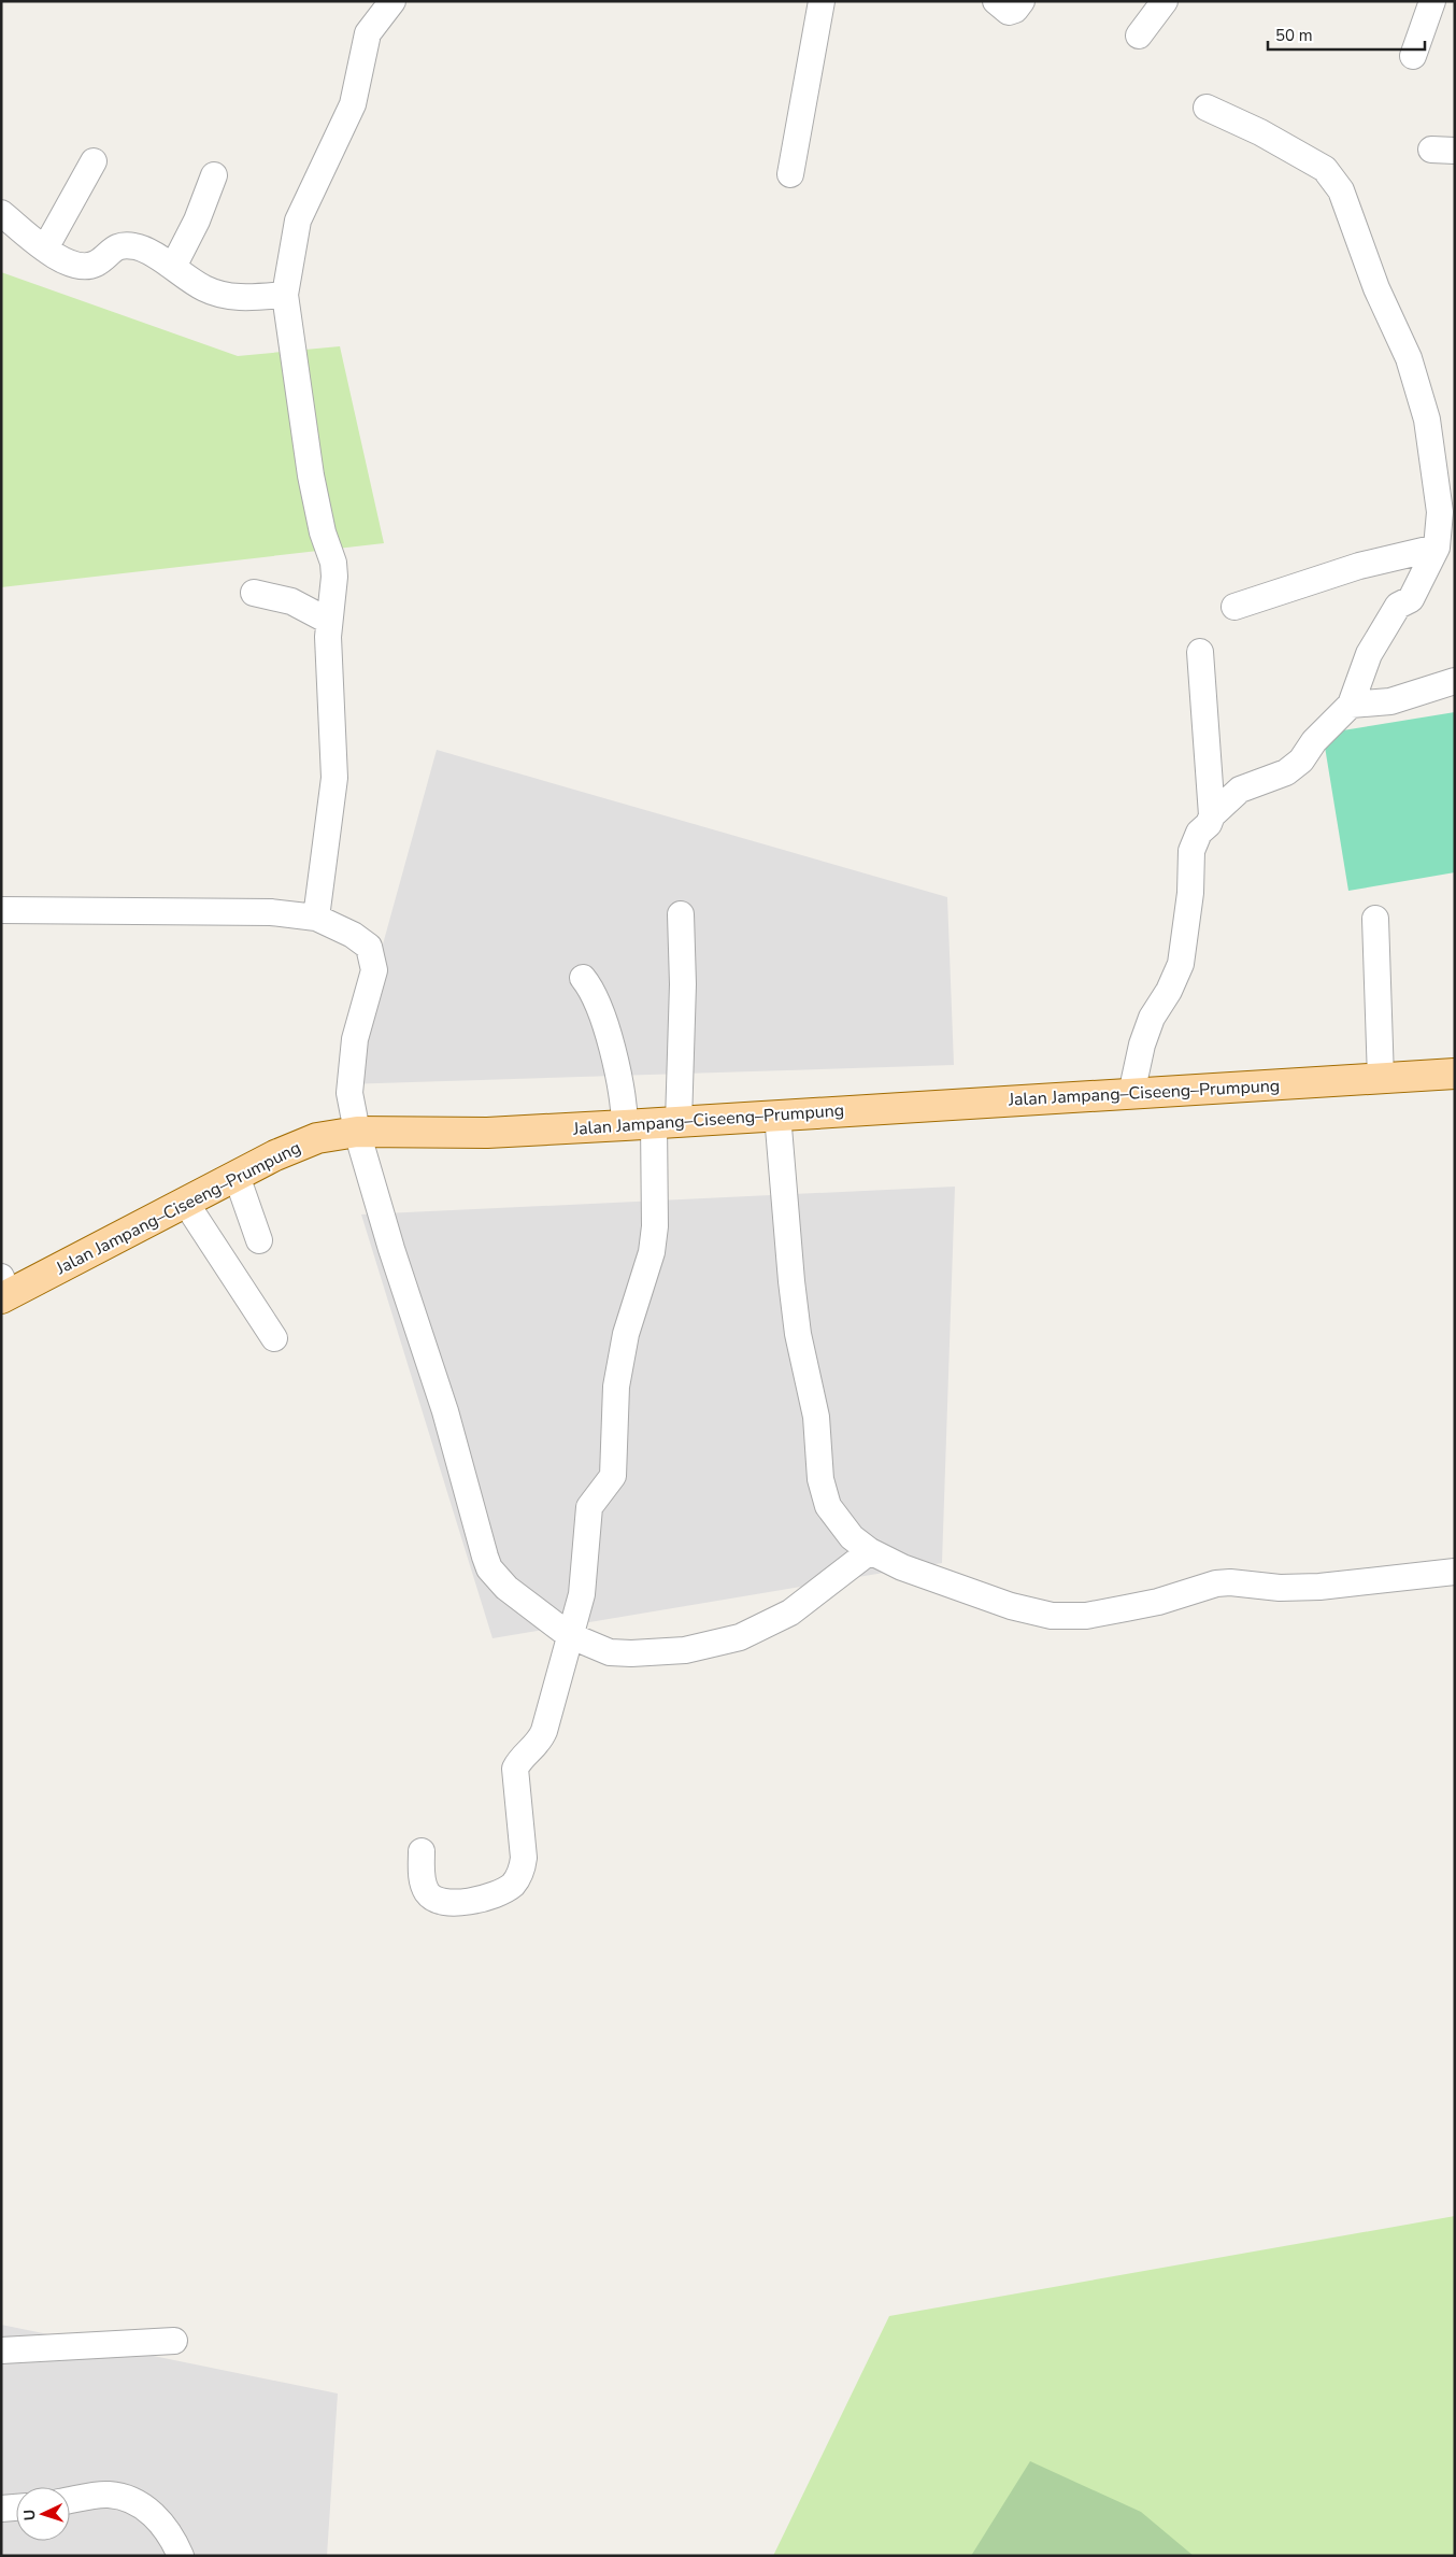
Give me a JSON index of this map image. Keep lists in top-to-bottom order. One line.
{"streets":{"main road":["Jalan Jampang–Ciseeng–Prumpung"]},"scale_bar":"50 m","north":"left"}
